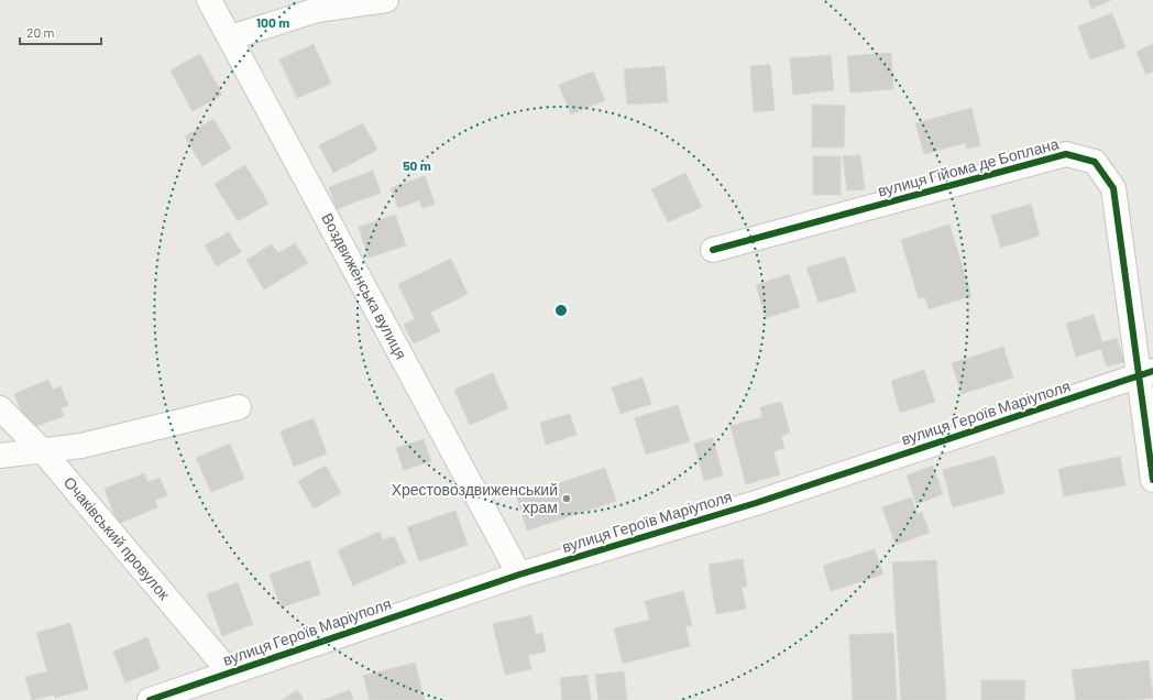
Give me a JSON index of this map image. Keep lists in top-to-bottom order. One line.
{"streets":{"street":["вулиця Гійома де Боплана","Воздвиженська вулиця","вулиця Героїв Маріуполя","Очаківський провулок"]},"crossings":[["вулиця Гійома де Боплана","вулиця Героїв Маріуполя"],["Воздвиженська вулиця","вулиця Героїв Маріуполя"],["вулиця Героїв Маріуполя","Очаківський провулок"]],"places":["Хрестовоздвиженський храм"],"scale_bar":"20 m","rings":["100 m","50 m"]}
